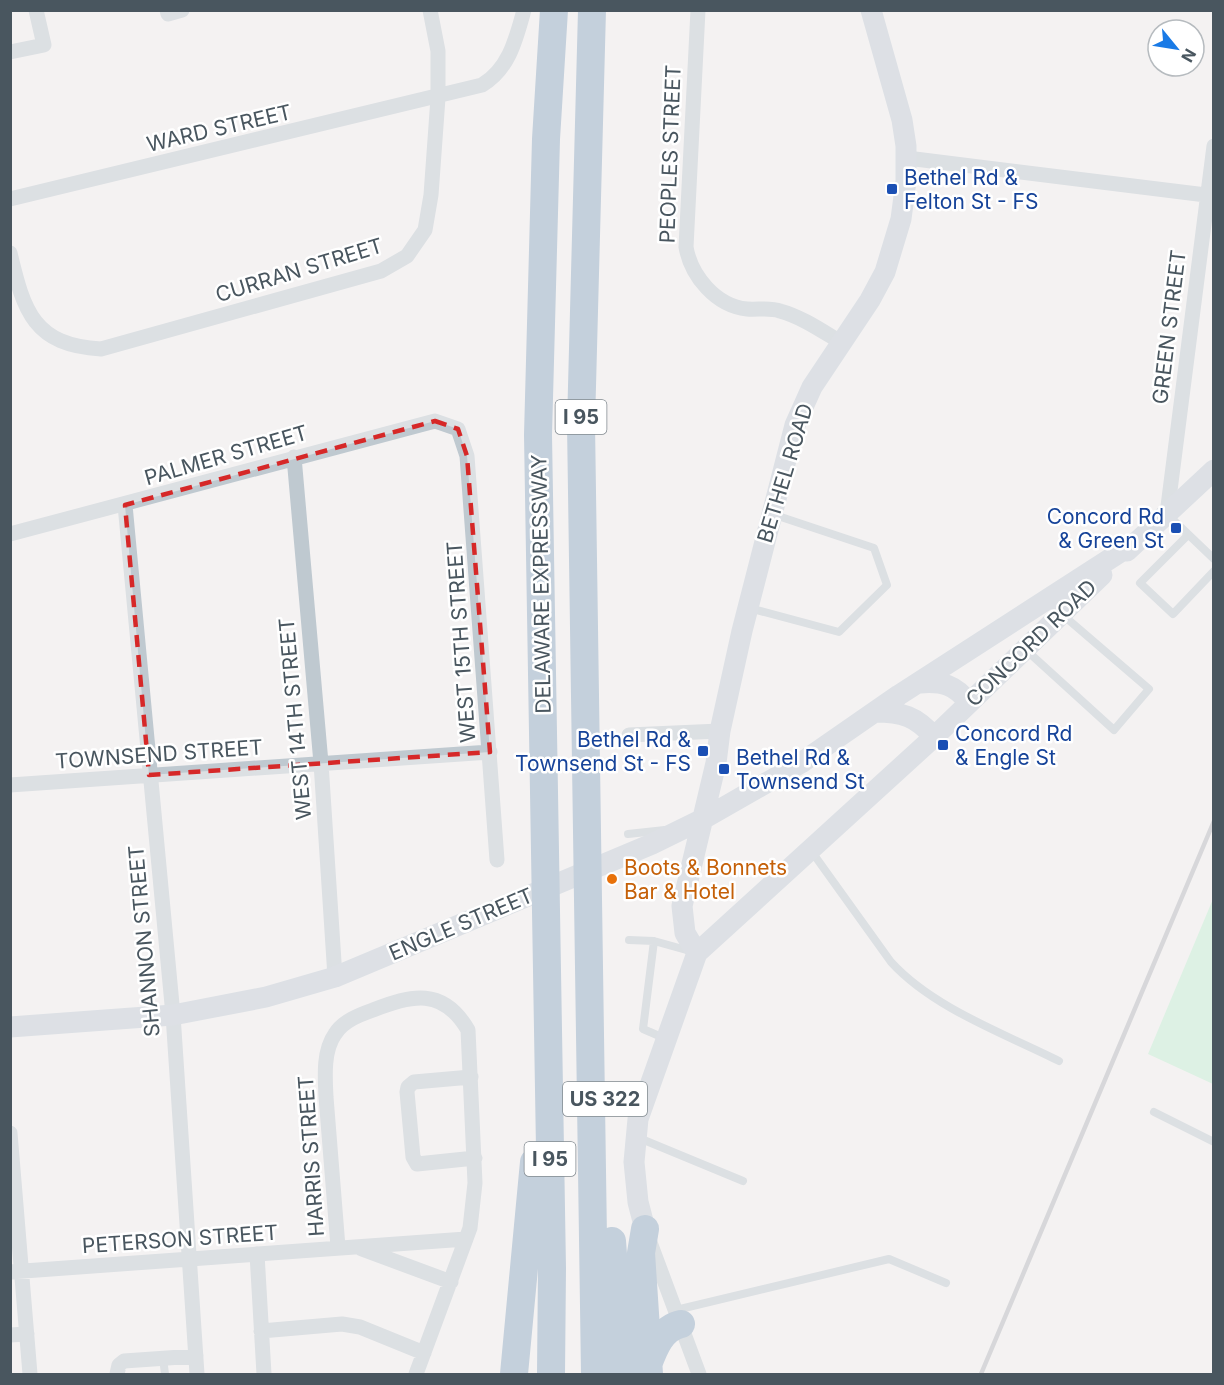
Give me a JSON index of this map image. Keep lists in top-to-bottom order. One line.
{"streets":{"highway":["I 95","DELAWARE EXPRESSWAY","US 322"],"main road":["BETHEL ROAD","CONCORD ROAD","ENGLE STREET"],"street":["WARD STREET","PEOPLES STREET","CURRAN STREET","GREEN STREET","PALMER STREET","WEST 15TH STREET","WEST 14TH STREET","TOWNSEND STREET","SHANNON STREET","HARRIS STREET","PETERSON STREET"]},"crossings":[["WARD STREET","CURRAN STREET"],["PEOPLES STREET","BETHEL ROAD"],["GREEN STREET","CONCORD ROAD"],["PALMER STREET","WEST 15TH STREET"],["PALMER STREET","WEST 14TH STREET"],["PALMER STREET","SHANNON STREET"],["BETHEL ROAD","CONCORD ROAD"],["DELAWARE EXPRESSWAY","US 322"],["WEST 15TH STREET","TOWNSEND STREET"],["CONCORD ROAD","ENGLE STREET"],["WEST 14TH STREET","TOWNSEND STREET"],["WEST 14TH STREET","ENGLE STREET"],["TOWNSEND STREET","SHANNON STREET"],["ENGLE STREET","SHANNON STREET"],["SHANNON STREET","PETERSON STREET"],["HARRIS STREET","PETERSON STREET"]],"places":{"transit":["Bethel Rd & Felton St - FS","Concord Rd & Green St","Concord Rd & Engle St","Bethel Rd & Townsend St - FS","Bethel Rd & Townsend St"],"other":["Boots & Bonnets Bar & Hotel"]},"north":"bottom right"}
